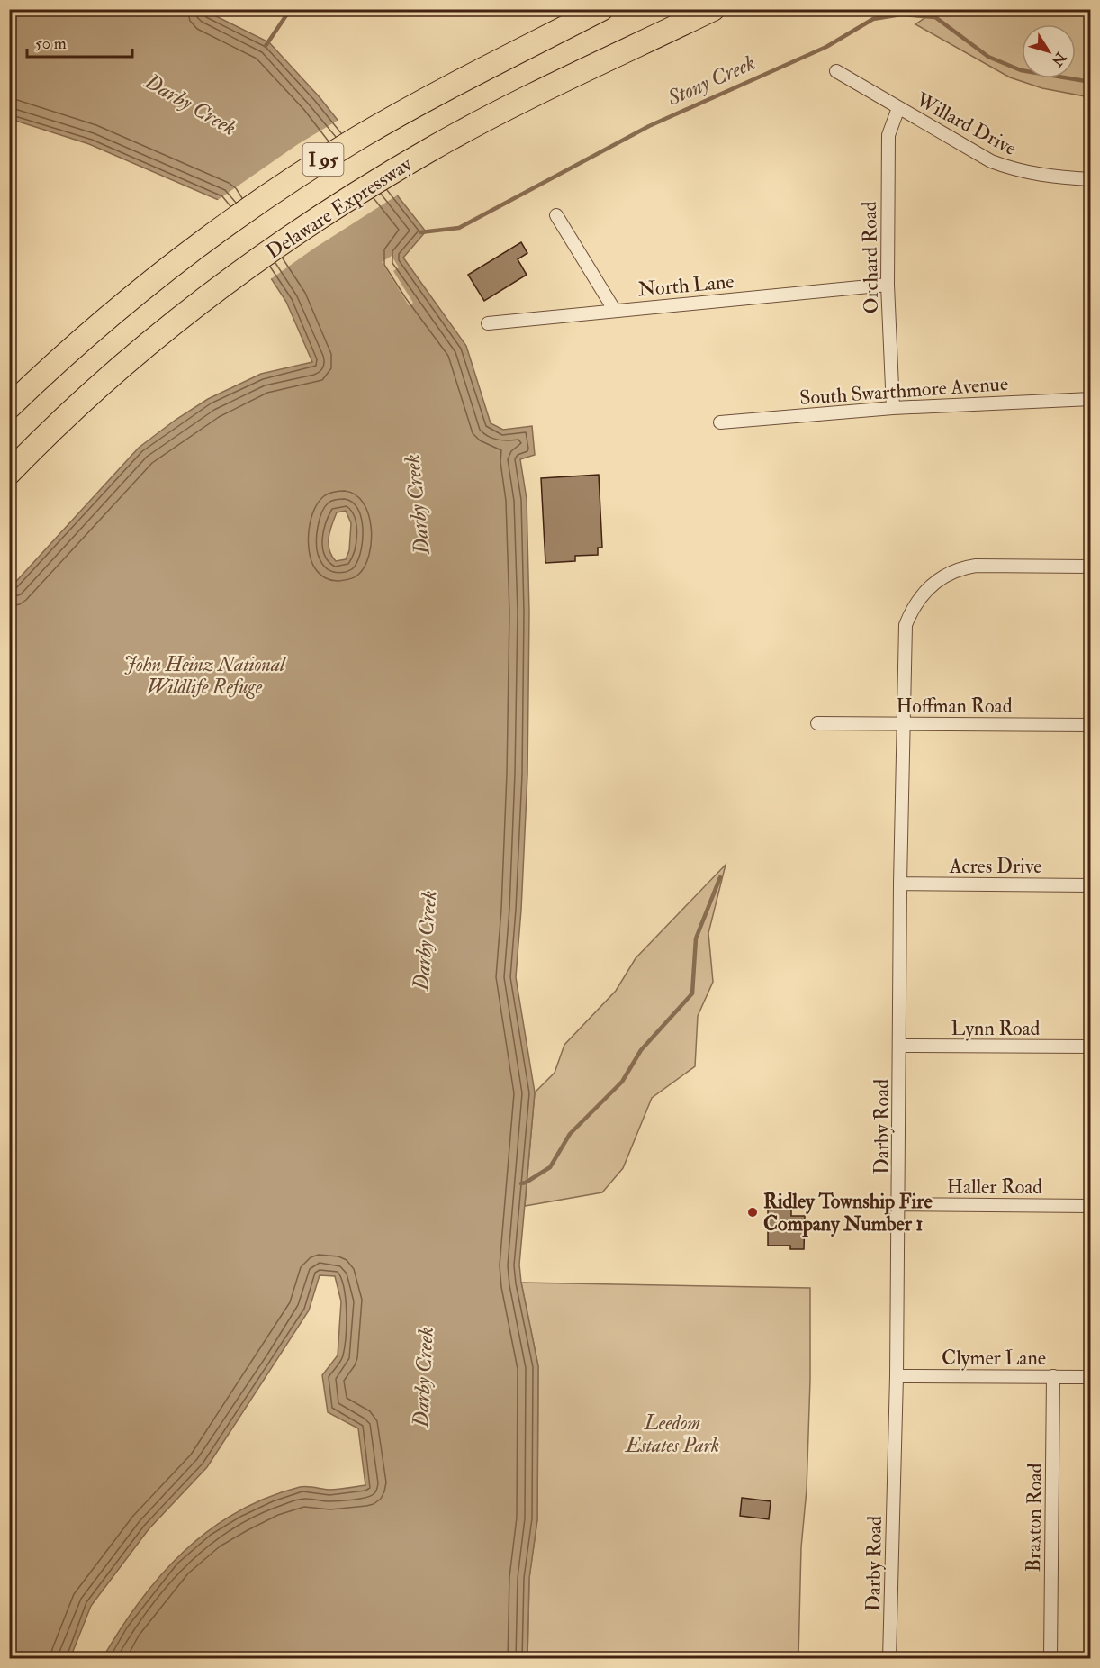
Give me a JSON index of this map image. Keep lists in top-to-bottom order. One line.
{"streets":{"highway":["I 95","Delaware Expressway"],"street":["Willard Drive","Orchard Road","North Lane","South Swarthmore Avenue","Hoffman Road","Acres Drive","Lynn Road","Darby Road","Haller Road","Clymer Lane","Braxton Road"]},"crossings":[["Willard Drive","Orchard Road"],["Orchard Road","North Lane"],["Orchard Road","South Swarthmore Avenue"],["Hoffman Road","Darby Road"],["Acres Drive","Darby Road"],["Lynn Road","Darby Road"],["Darby Road","Haller Road"],["Darby Road","Clymer Lane"],["Clymer Lane","Braxton Road"]],"water":["Stony Creek","Darby Creek"],"parks":["John Heinz National Wildlife Refuge","Leedom Estates Park"],"places":["Ridley Township Fire Company Number 1"],"scale_bar":"50 m","north":"bottom right"}
